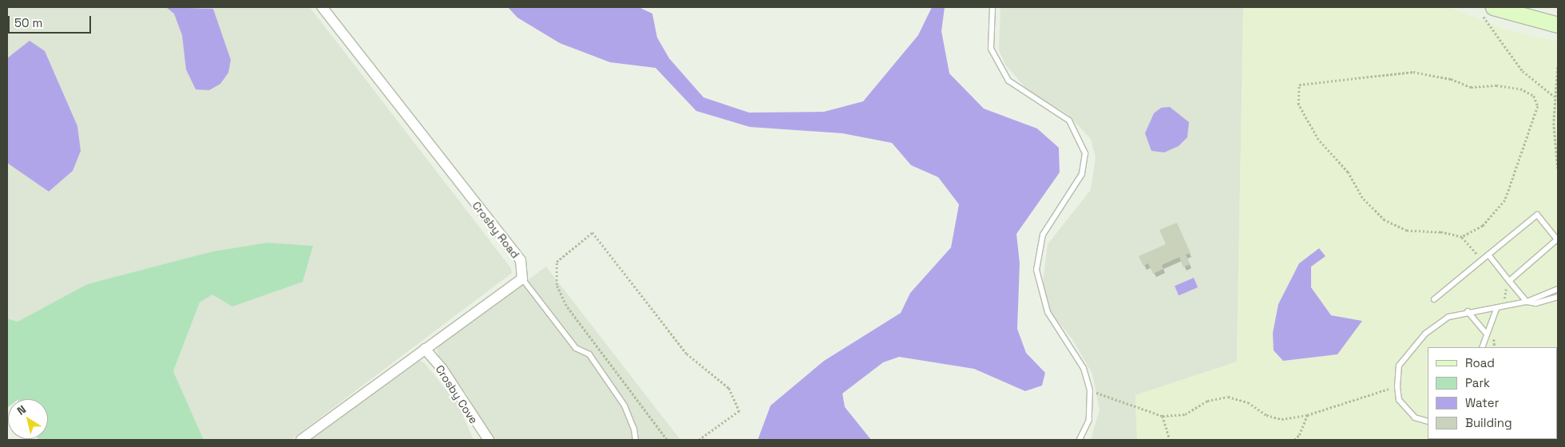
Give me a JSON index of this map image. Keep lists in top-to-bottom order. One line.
{"streets":{"street":["Crosby Road","Crosby Cove"]},"legend":["Road","Park","Water","Building"],"scale_bar":"50 m","north":"top left"}
